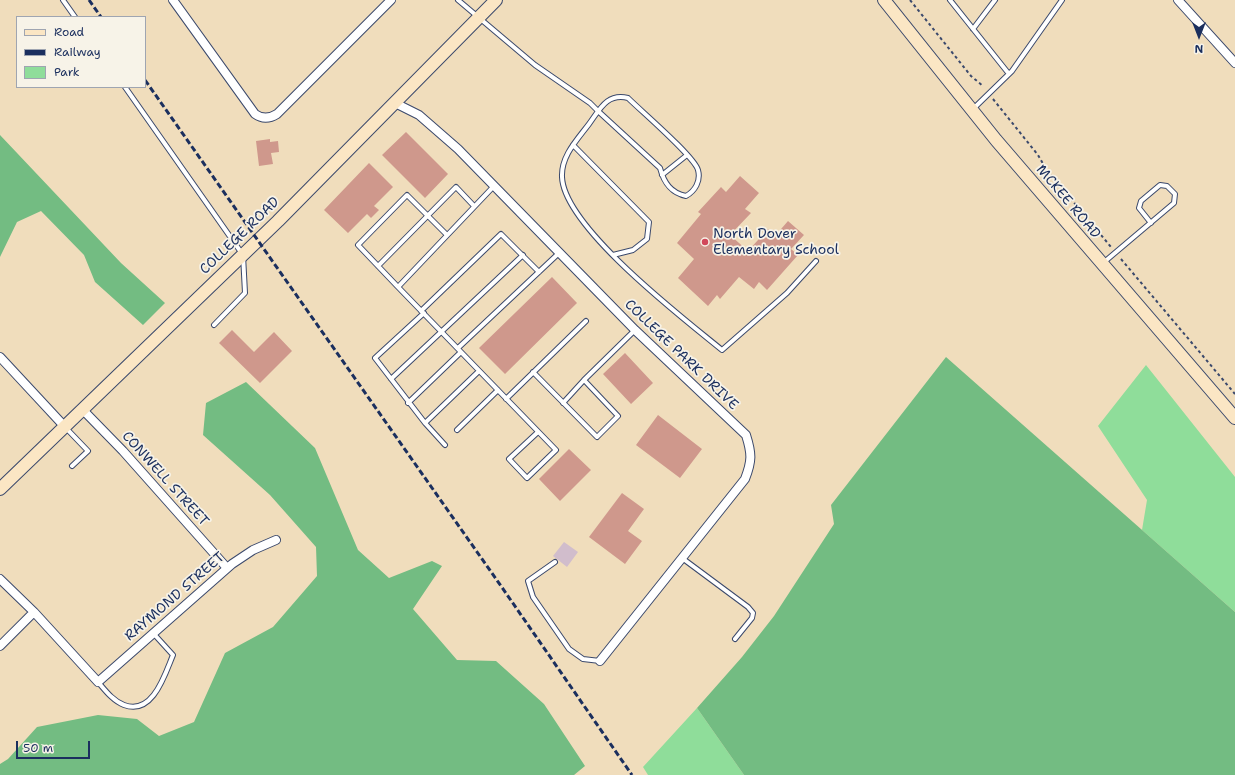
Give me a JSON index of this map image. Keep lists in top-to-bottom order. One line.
{"streets":{"street":["MCKEE ROAD","COLLEGE ROAD","COLLEGE PARK DRIVE","CONWELL STREET","RAYMOND STREET"]},"crossings":[["COLLEGE ROAD","COLLEGE PARK DRIVE"],["COLLEGE ROAD","CONWELL STREET"],["CONWELL STREET","RAYMOND STREET"]],"places":["North Dover Elementary School"],"legend":["Road","Railway","Park"],"scale_bar":"50 m","north":"bottom"}
